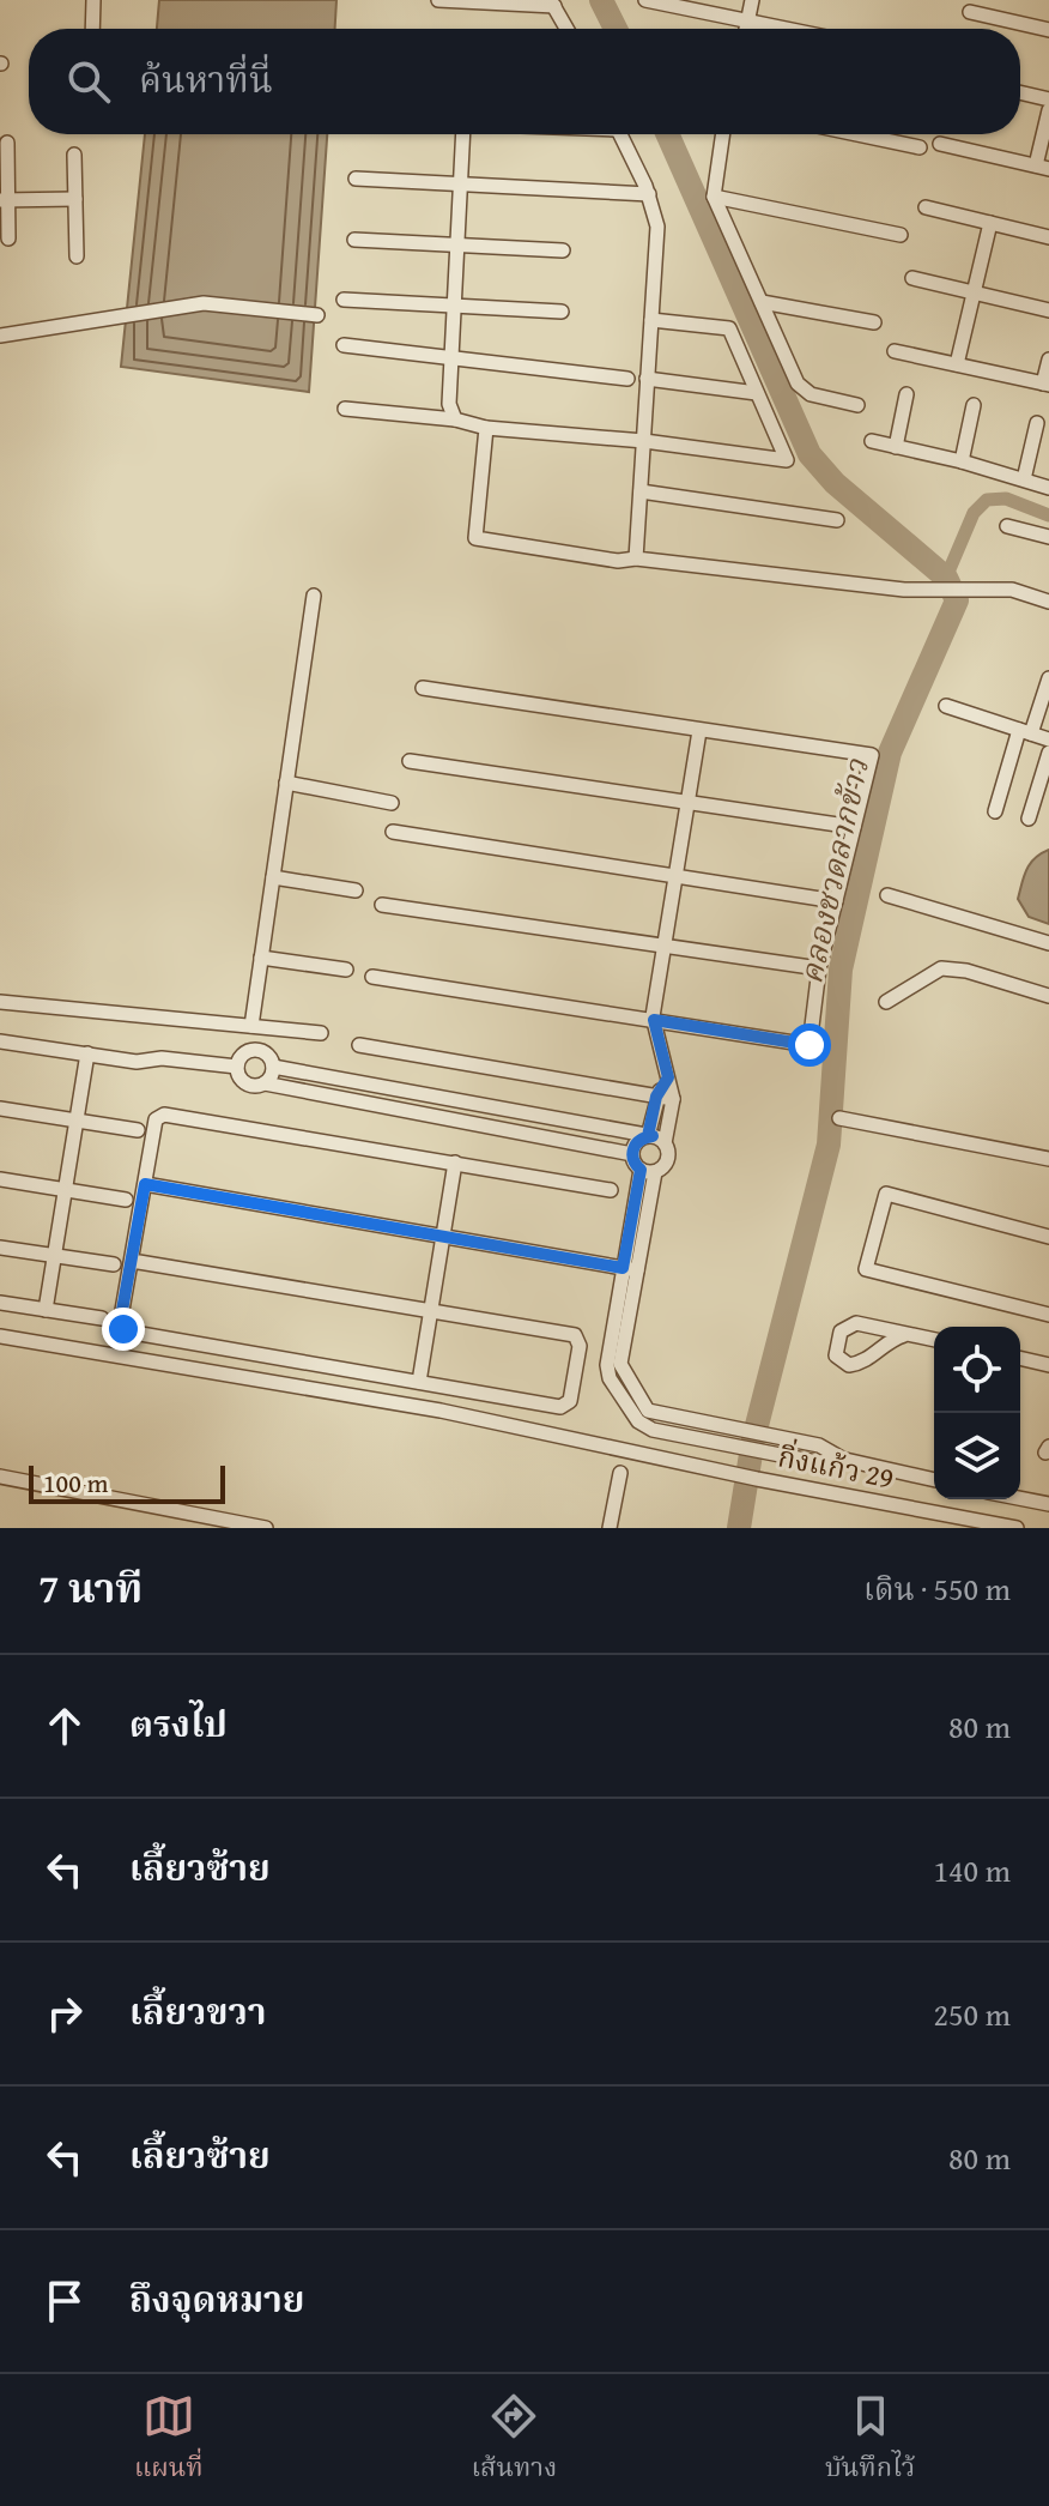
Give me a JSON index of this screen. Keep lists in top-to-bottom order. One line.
{"streets":{"street":["กิ่งแก้ว 29"]},"water":["คลองชวดลากข้าว"],"scale_bar":"100 m","page":{"search":"ค้นหาที่นี่","scale":"100 m","heading":["7 นาที","เดิน · 550 m"],"list":[["ตรงไป","80 m"],["เลี้ยวซ้าย","140 m"],["เลี้ยวขวา","250 m"],["เลี้ยวซ้าย","80 m"],"ถึงจุดหมาย"],"nav":["แผนที่","เส้นทาง","บันทึกไว้"]}}
